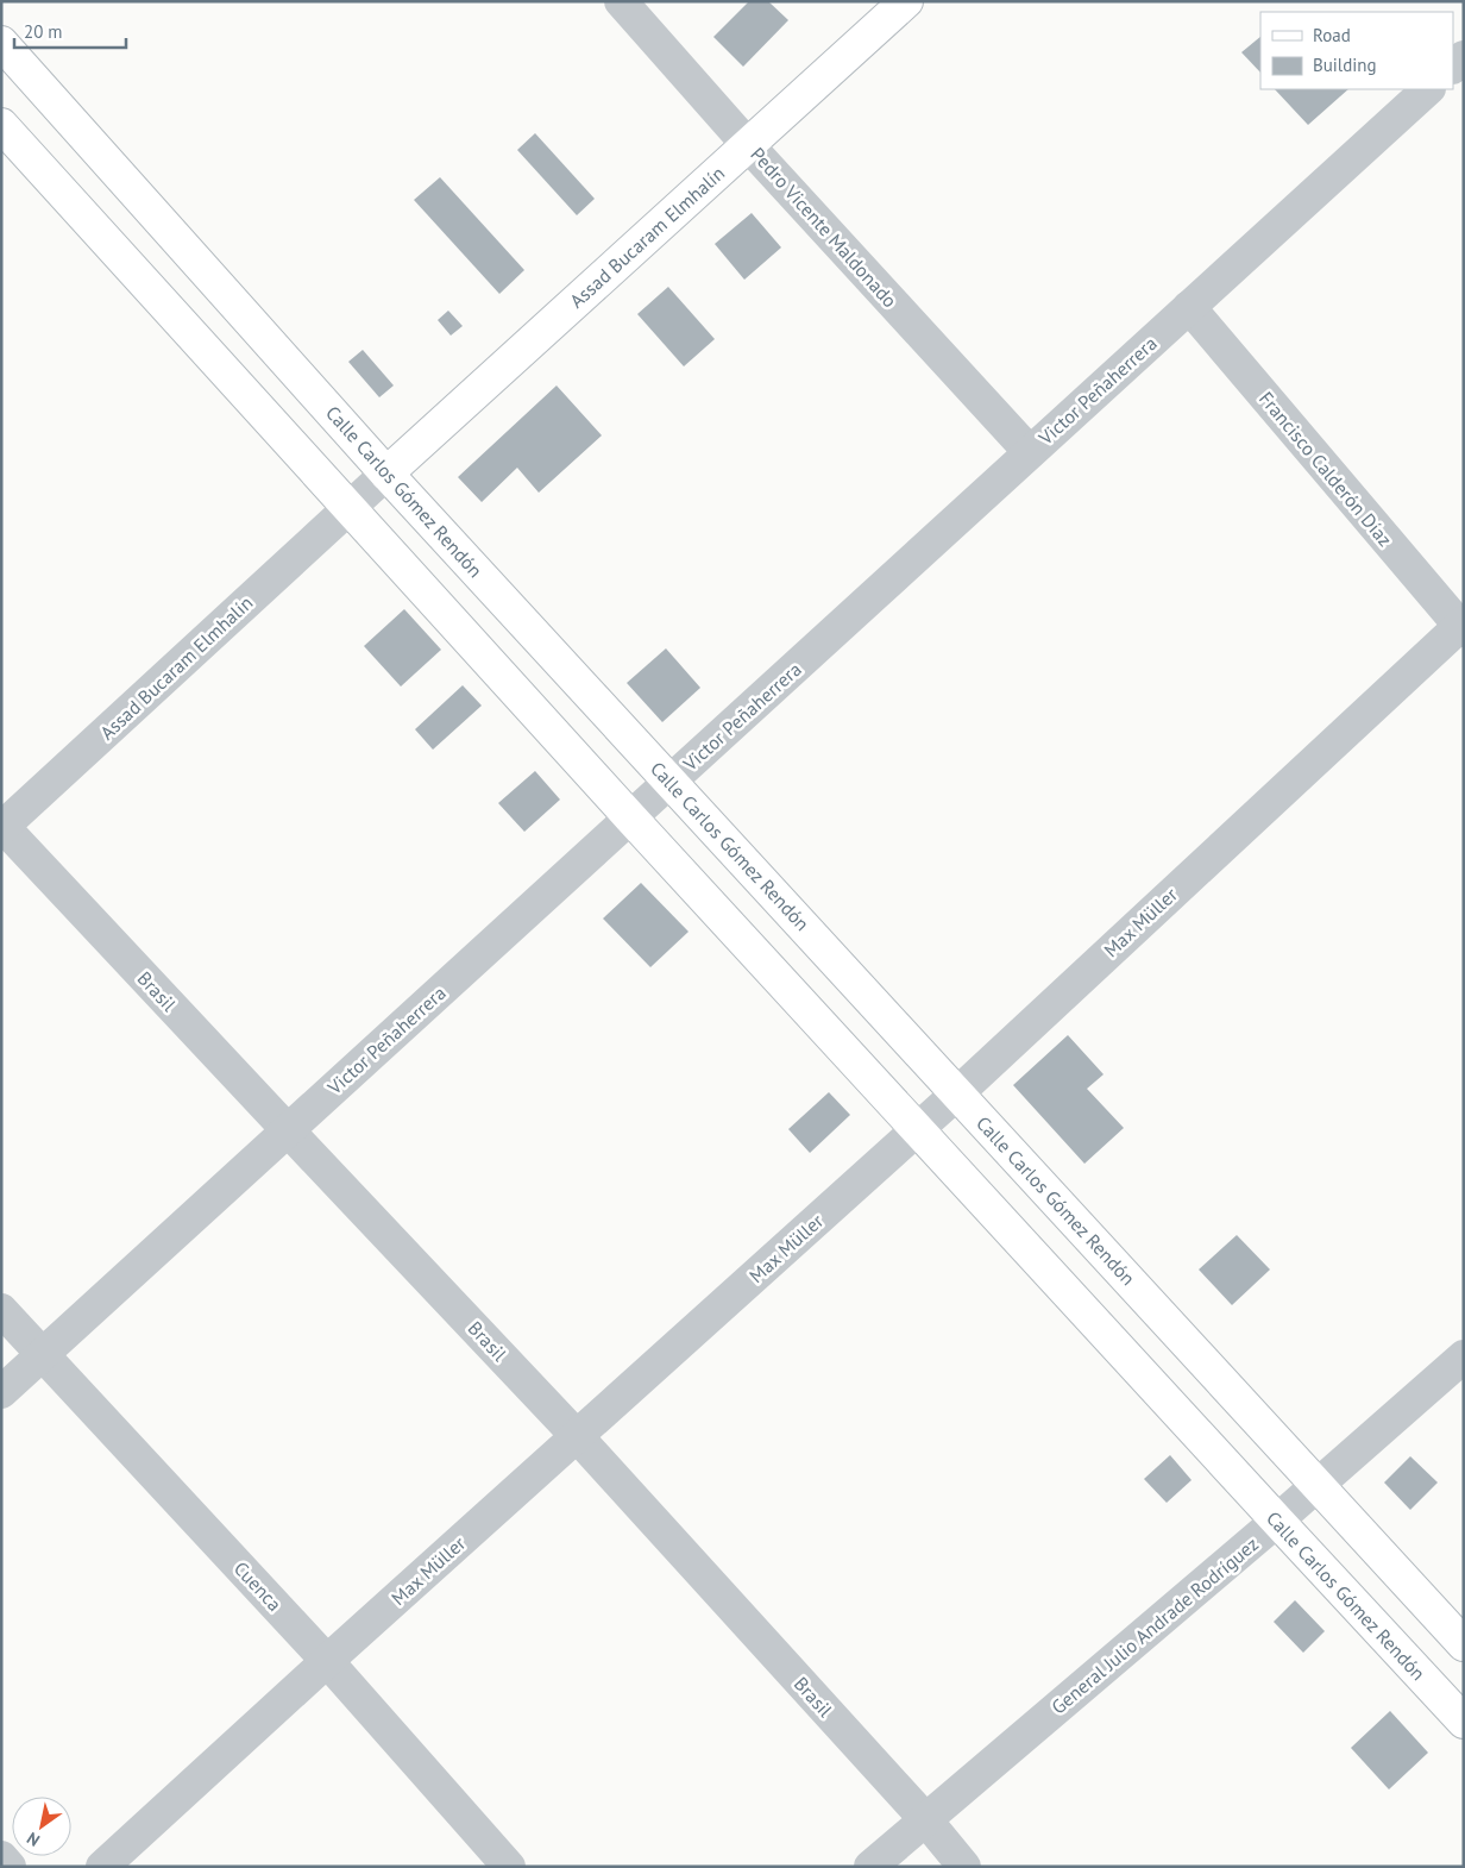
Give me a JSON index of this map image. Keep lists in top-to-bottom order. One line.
{"streets":{"main road":["Assad Bucaram Elmhalín","Calle Carlos Gómez Rendón"],"street":["Pedro Vicente Maldonado","Victor Peñaherrera","Francisco Calderón Díaz","Max Müller","Brasil","Cuenca","General Julio Andrade Rodríguez"]},"crossings":[["Pedro Vicente Maldonado","Assad Bucaram Elmhalín"],["Pedro Vicente Maldonado","Victor Peñaherrera"],["Assad Bucaram Elmhalín","Calle Carlos Gómez Rendón"],["Assad Bucaram Elmhalín","Brasil"],["Victor Peñaherrera","Francisco Calderón Díaz"],["Victor Peñaherrera","Calle Carlos Gómez Rendón"],["Victor Peñaherrera","Brasil"],["Victor Peñaherrera","Cuenca"],["Francisco Calderón Díaz","Max Müller"],["Calle Carlos Gómez Rendón","Max Müller"],["Calle Carlos Gómez Rendón","General Julio Andrade Rodríguez"],["Max Müller","Brasil"],["Max Müller","Cuenca"],["Brasil","General Julio Andrade Rodríguez"]],"legend":["Road","Building"],"scale_bar":"20 m","north":"bottom left"}
